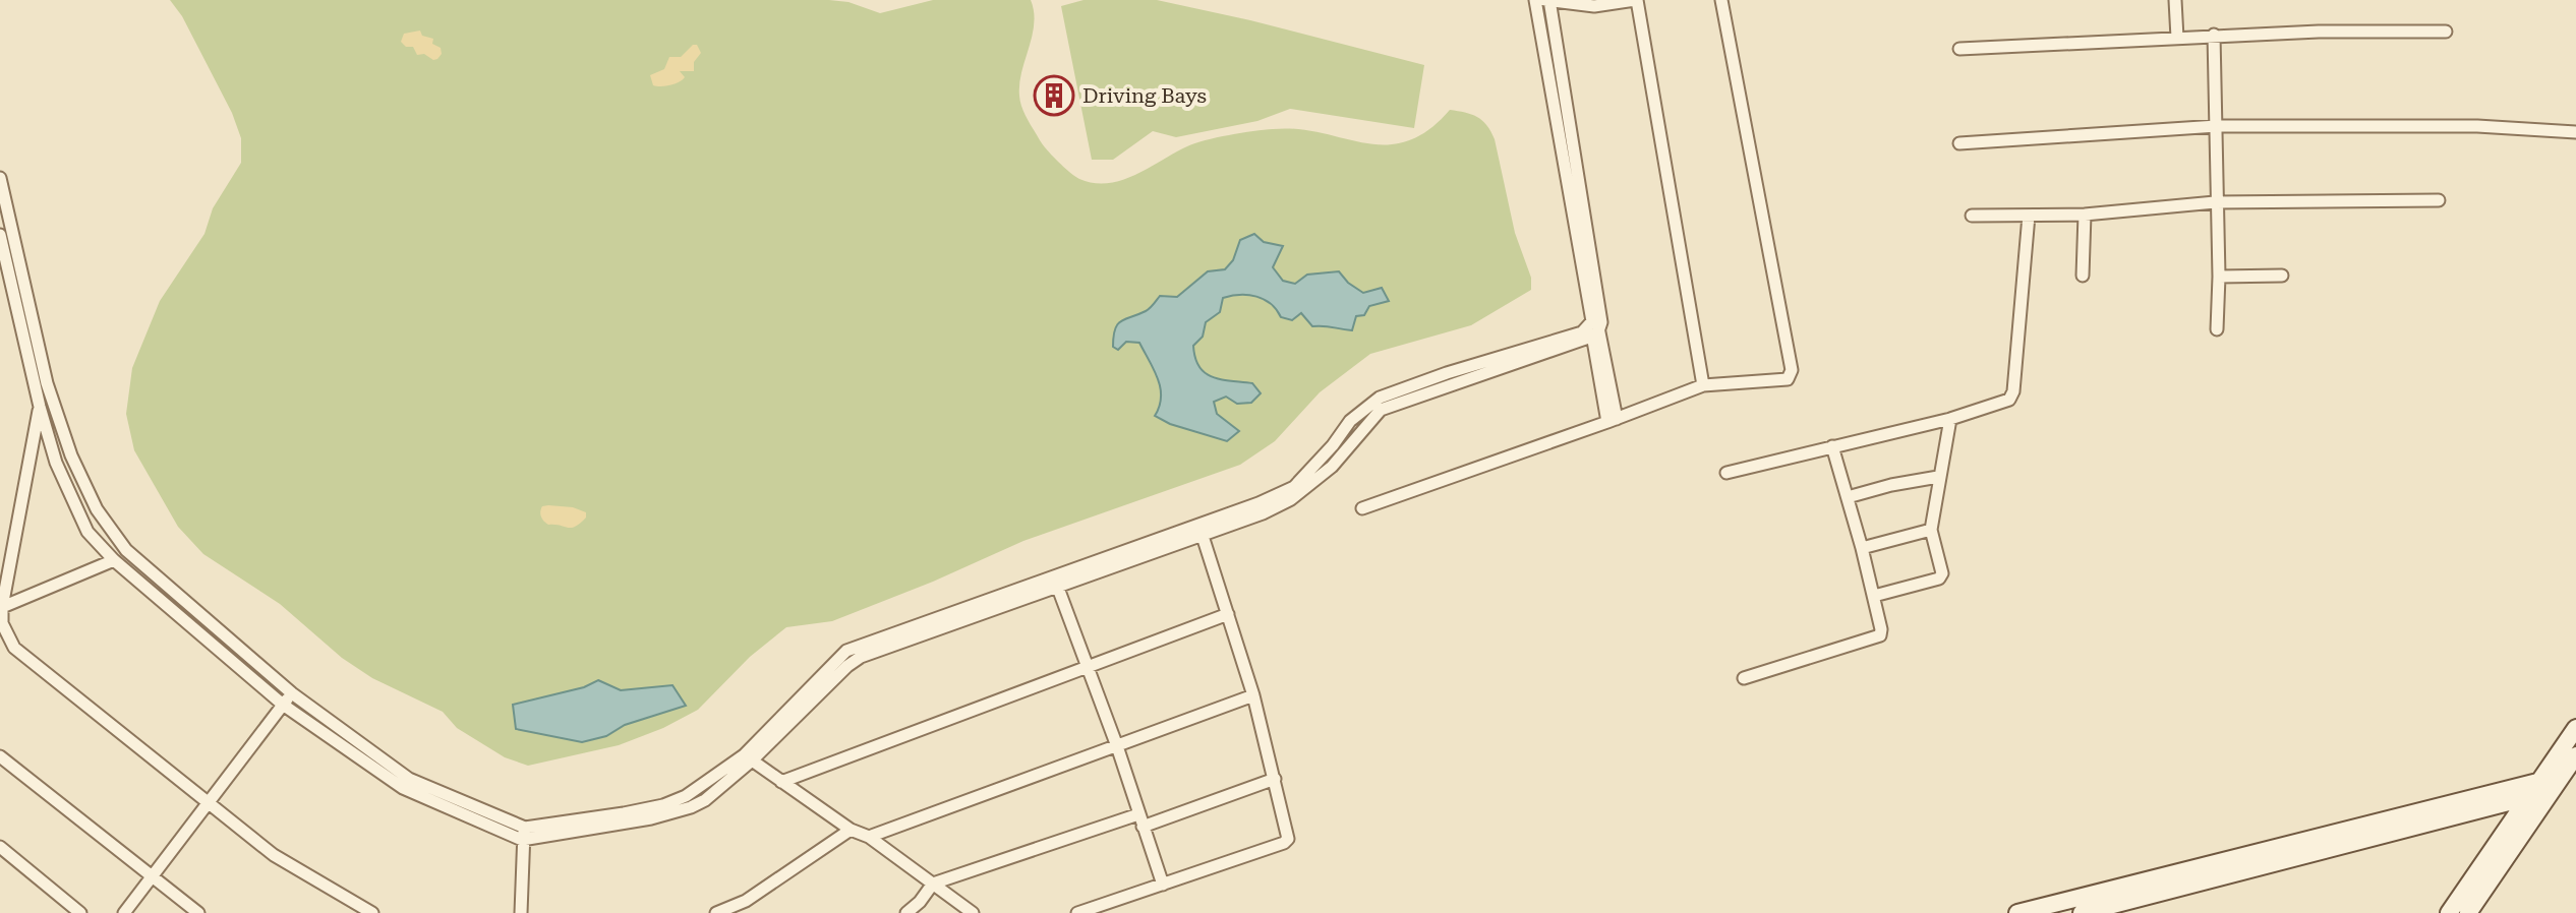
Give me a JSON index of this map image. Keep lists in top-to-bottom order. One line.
{"places":{"building":["Driving Bays"]}}
